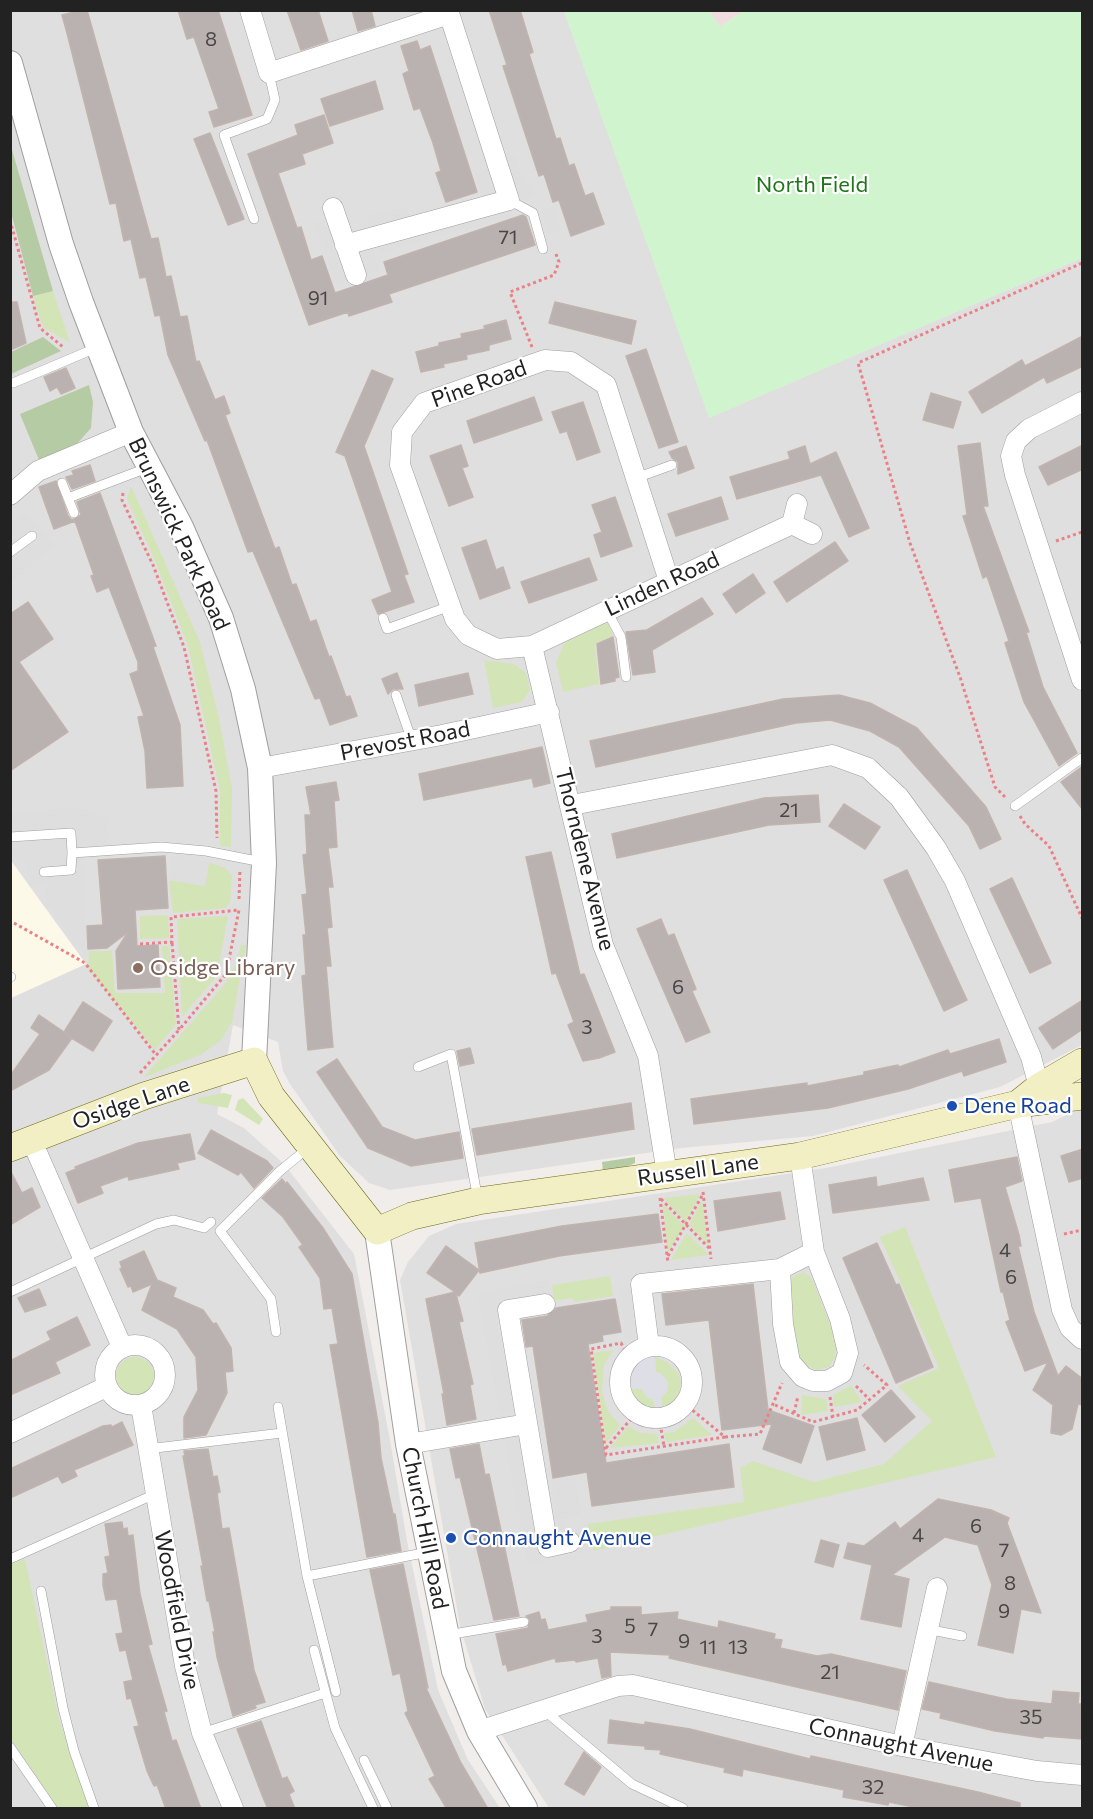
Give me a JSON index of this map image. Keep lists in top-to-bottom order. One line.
{"streets":{"main road":["Brunswick Park Road","Osidge Lane","Russell Lane"],"street":["Pine Road","Linden Road","Prevost Road","Thorndene Avenue","Church Hill Road","Woodfield Drive","Connaught Avenue"]},"crossings":[["Pine Road","Linden Road"],["Pine Road","Thorndene Avenue"],["Brunswick Park Road","Prevost Road"],["Brunswick Park Road","Osidge Lane"],["Brunswick Park Road","Russell Lane"],["Brunswick Park Road","Church Hill Road"],["Linden Road","Thorndene Avenue"],["Prevost Road","Thorndene Avenue"],["Thorndene Avenue","Russell Lane"],["Russell Lane","Church Hill Road"],["Church Hill Road","Connaught Avenue"]],"parks":["North Field"],"places":["Osidge Library","Dene Road","Connaught Avenue"],"house_numbers":["8","71","91","21","6","3","4","6","6","4","7","8","9","5","7","3","9","11","13","21","35","32"]}
